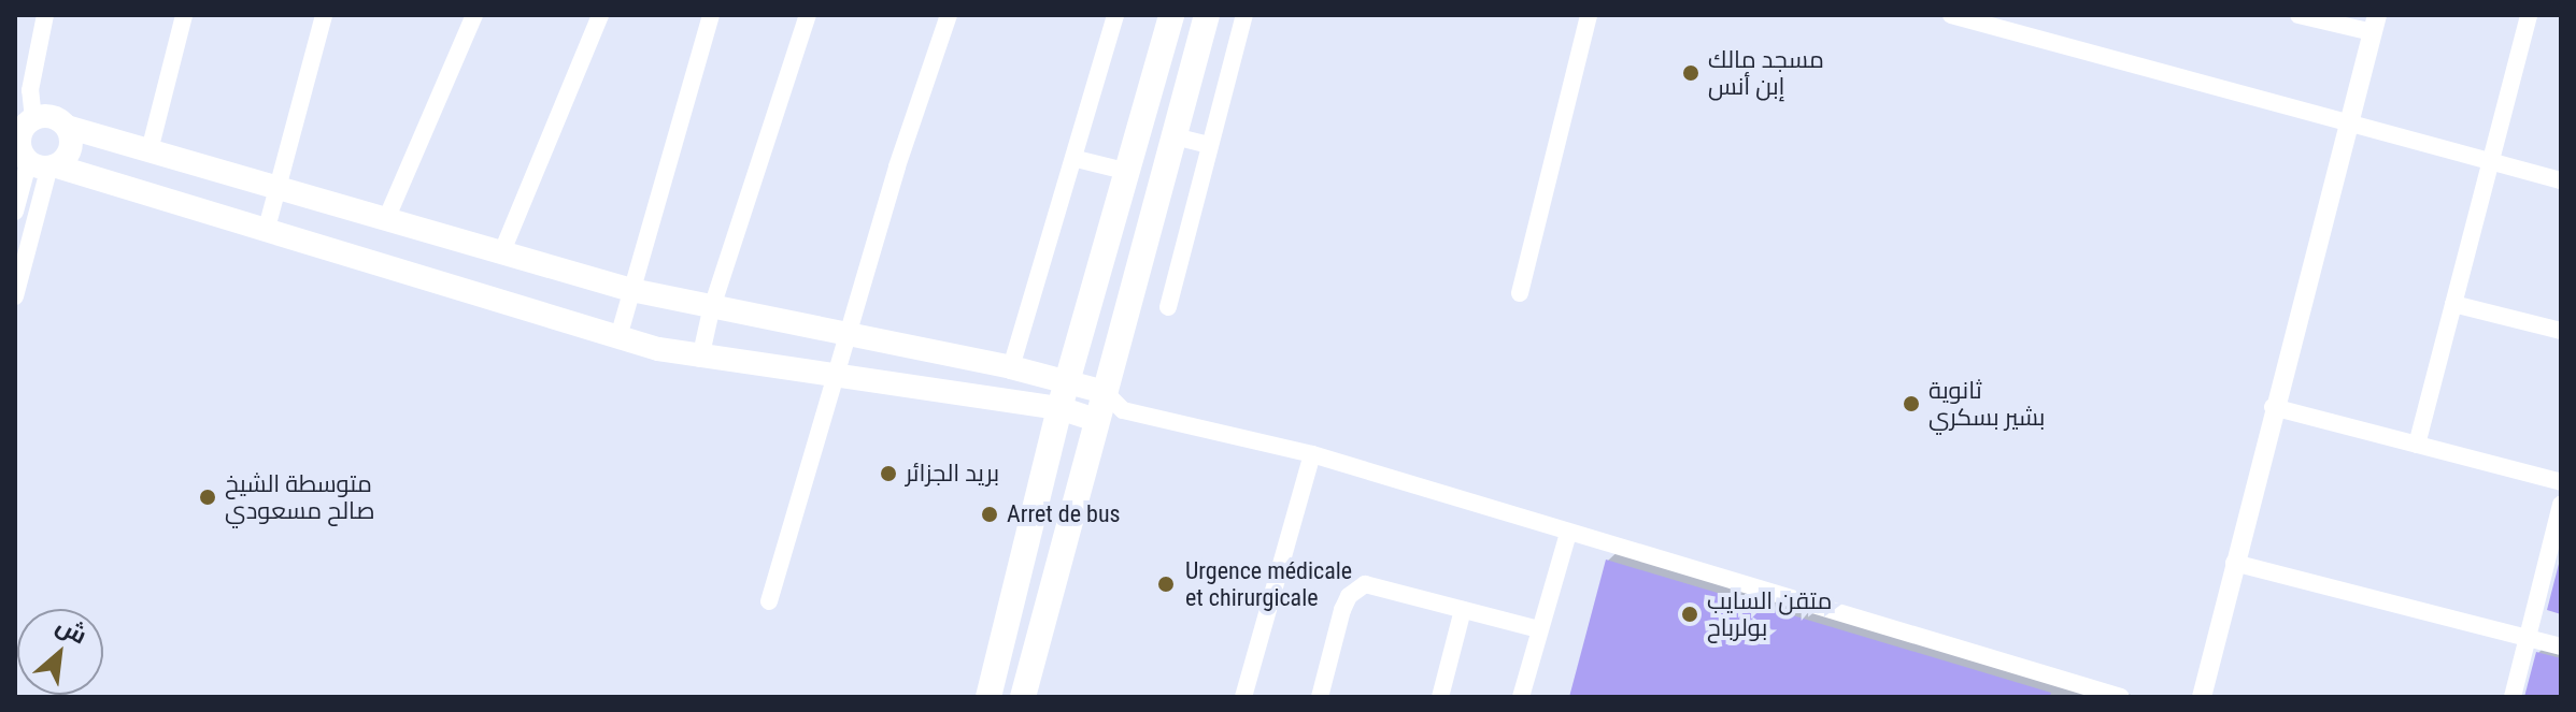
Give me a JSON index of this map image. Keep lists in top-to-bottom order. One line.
{"places":["مسجد مالك إبن أنس","ثانوية بشير بسكري","بريد الجزائر","متوسطة الشيخ صالح مسعودي","Arret de bus","Urgence médicale et chirurgicale","متقن السايب بولرباح"],"north":"top right"}
